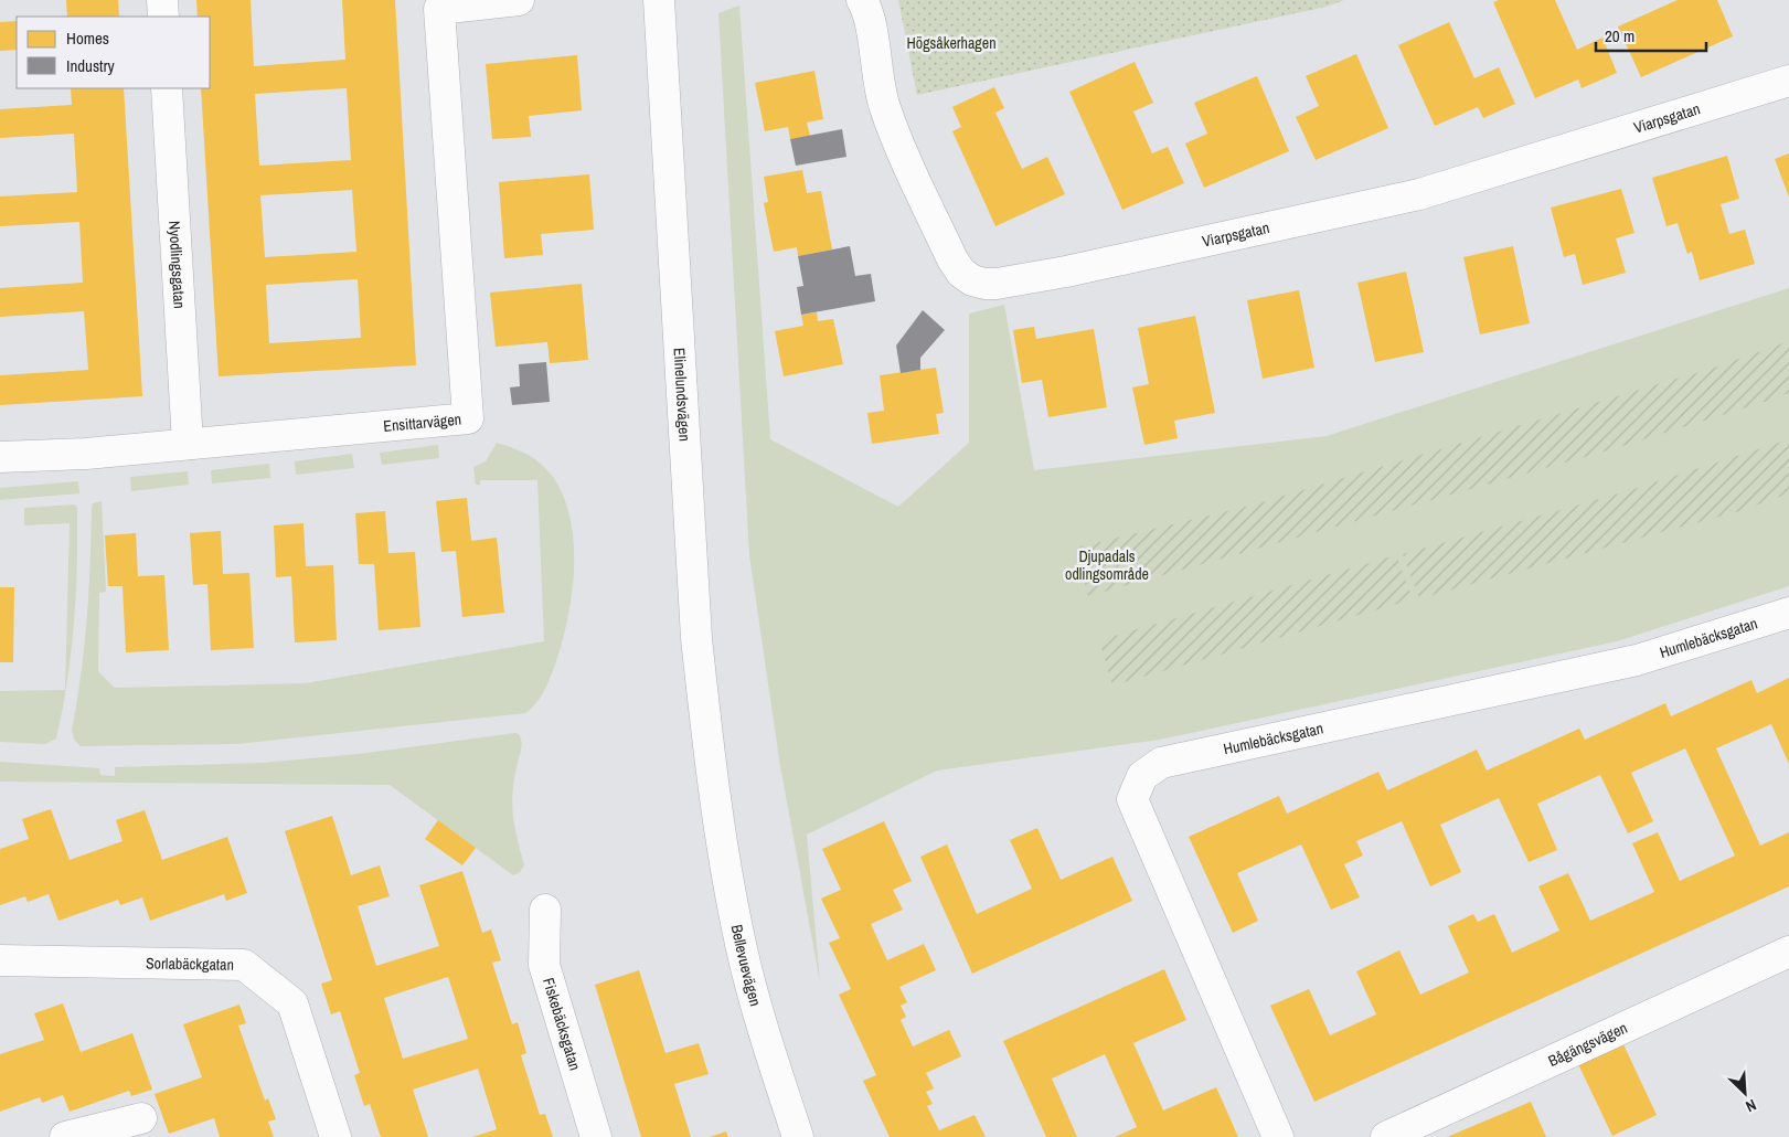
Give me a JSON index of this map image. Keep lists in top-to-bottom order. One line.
{"streets":{"street":["Viarpsgatan","Nyodlingsgatan","Elinelundsvägen","Ensittarvägen","Humlebäcksgatan","Sorlabäckgatan","Bellevuevägen","Fiskebäcksgatan","Bågängsvägen"]},"crossings":[["Nyodlingsgatan","Ensittarvägen"],["Elinelundsvägen","Bellevuevägen"]],"parks":["Högsåkerhagen","Djupadals odlingsområde"],"legend":["Homes","Industry"],"scale_bar":"20 m","north":"bottom right"}
